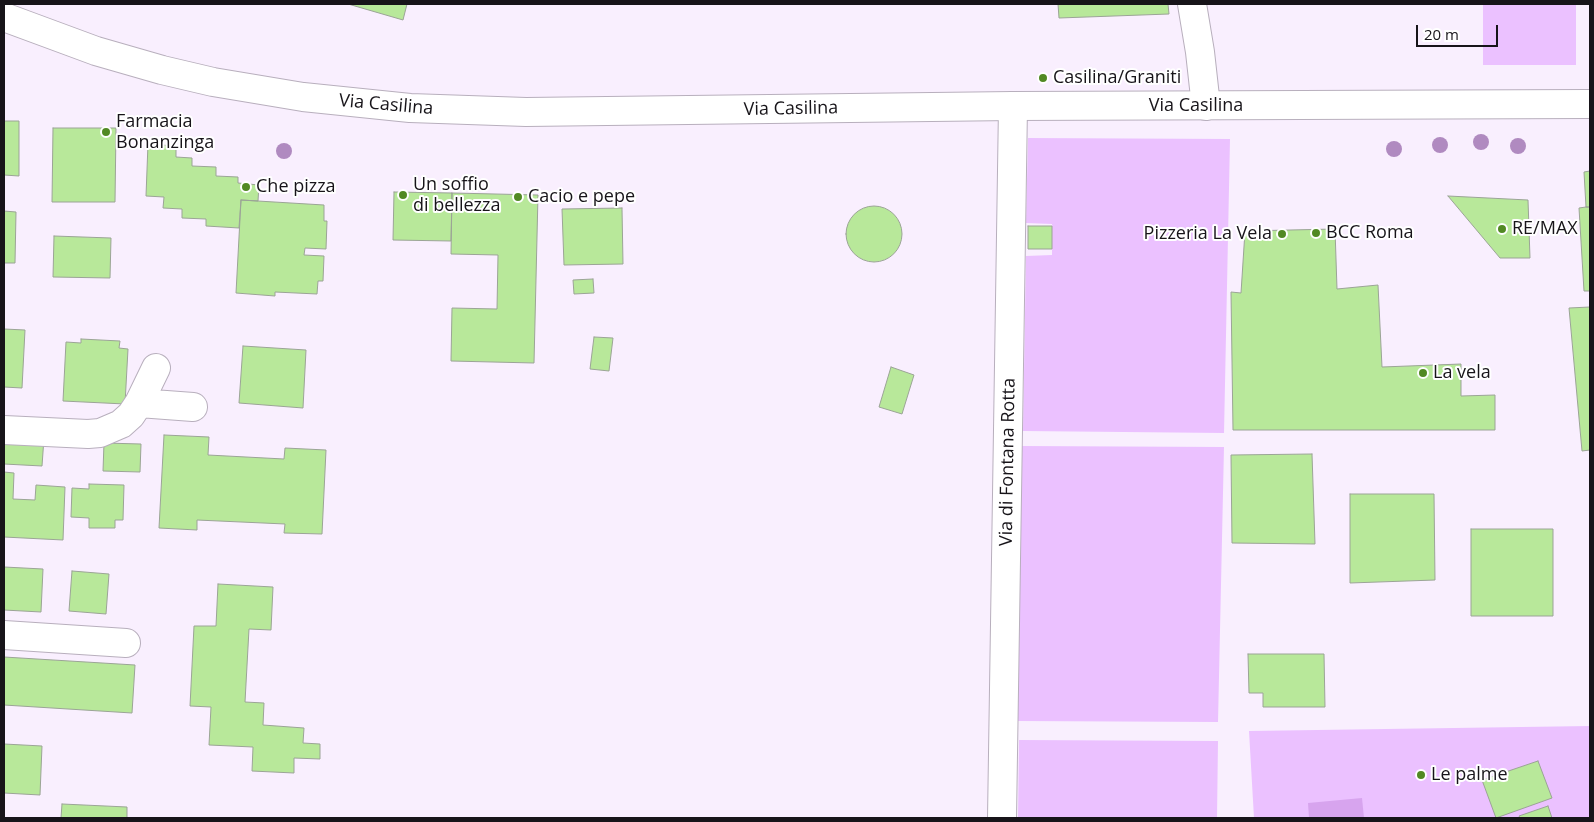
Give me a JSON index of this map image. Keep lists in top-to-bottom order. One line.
{"streets":{"main road":["Via Casilina","Via di Fontana Rotta"]},"crossings":[["Via Casilina","Via di Fontana Rotta"]],"places":["Casilina/Graniti","Farmacia Bonanzinga","Che pizza","Un soffio di bellezza","Cacio e pepe","RE/MAX","BCC Roma","Pizzeria La Vela","La vela","Le palme"],"scale_bar":"20 m"}
